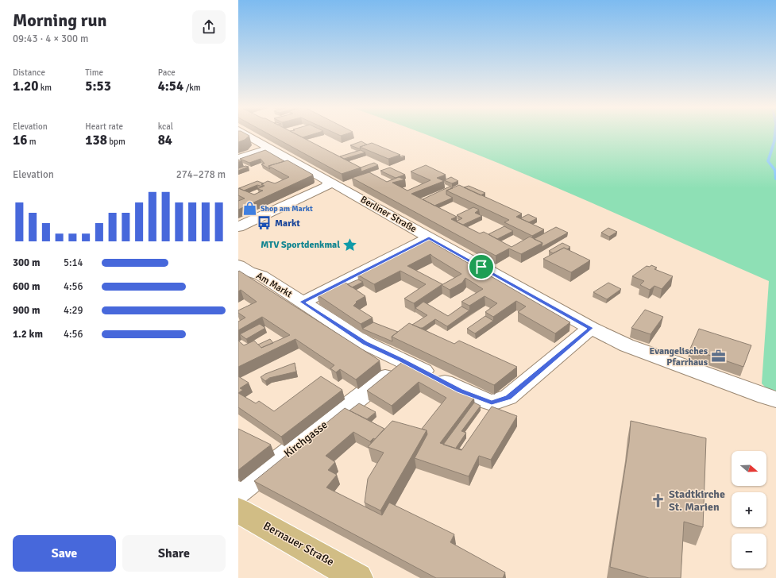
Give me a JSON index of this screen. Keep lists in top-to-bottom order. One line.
{"streets":{"main road":["Bernauer Straße"],"street":["Berliner Straße","Am Markt","Kirchgasse"]},"crossings":[["Berliner Straße","Am Markt"]],"places":{"shop":["Shop am Markt"],"bus stop":["Markt"],"place":["MTV Sportdenkmal"],"office":["Evangelisches Pfarrhaus"],"church":["Stadtkirche St. Marien"]},"north":"right","page":{"heading":["Morning run","09:43 · 4 × 300 m"],"stats":[["Distance","1.20 km"],["Time","5:53"],["Pace","4:54 /km"],["Elevation","16 m"],["Heart rate","138 bpm"],["kcal","84"]],"chart":["Elevation","274–278 m"],"list":[{"name":"300 m","note":"5:14"},{"name":"600 m","note":"4:56"},{"name":"900 m","note":"4:29"},{"name":"1.2 km","note":"4:56"}],"map_buttons":["+","−"],"buttons":["Save","Share"]}}
